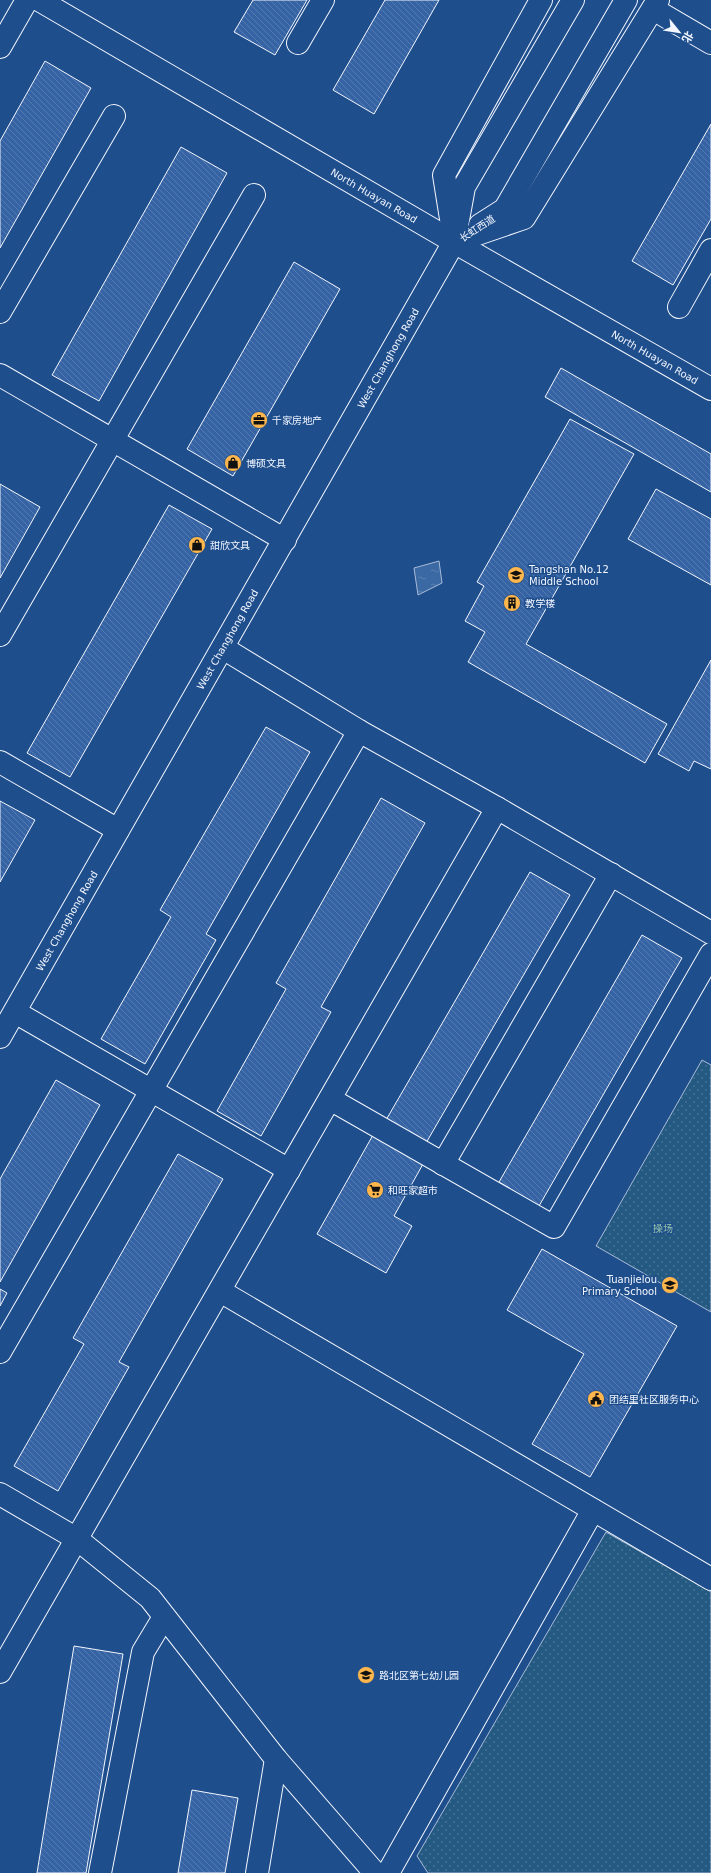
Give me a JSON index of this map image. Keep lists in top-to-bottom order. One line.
{"streets":{"street":["North Huayan Road","长虹西道","West Changhong Road"]},"crossings":[["North Huayan Road","长虹西道"],["North Huayan Road","West Changhong Road"],["长虹西道","West Changhong Road"]],"parks":["操场"],"places":{"office":["千家房地产"],"shop":["博硕文具","甜欣文具"],"school or university":["Tangshan No.12 Middle School","Tuanjielou Primary School","路北区第七幼儿园"],"building":["教学楼"],"supermarket":["和旺家超市"],"public building":["团结里社区服务中心"]},"north":"bottom right"}
